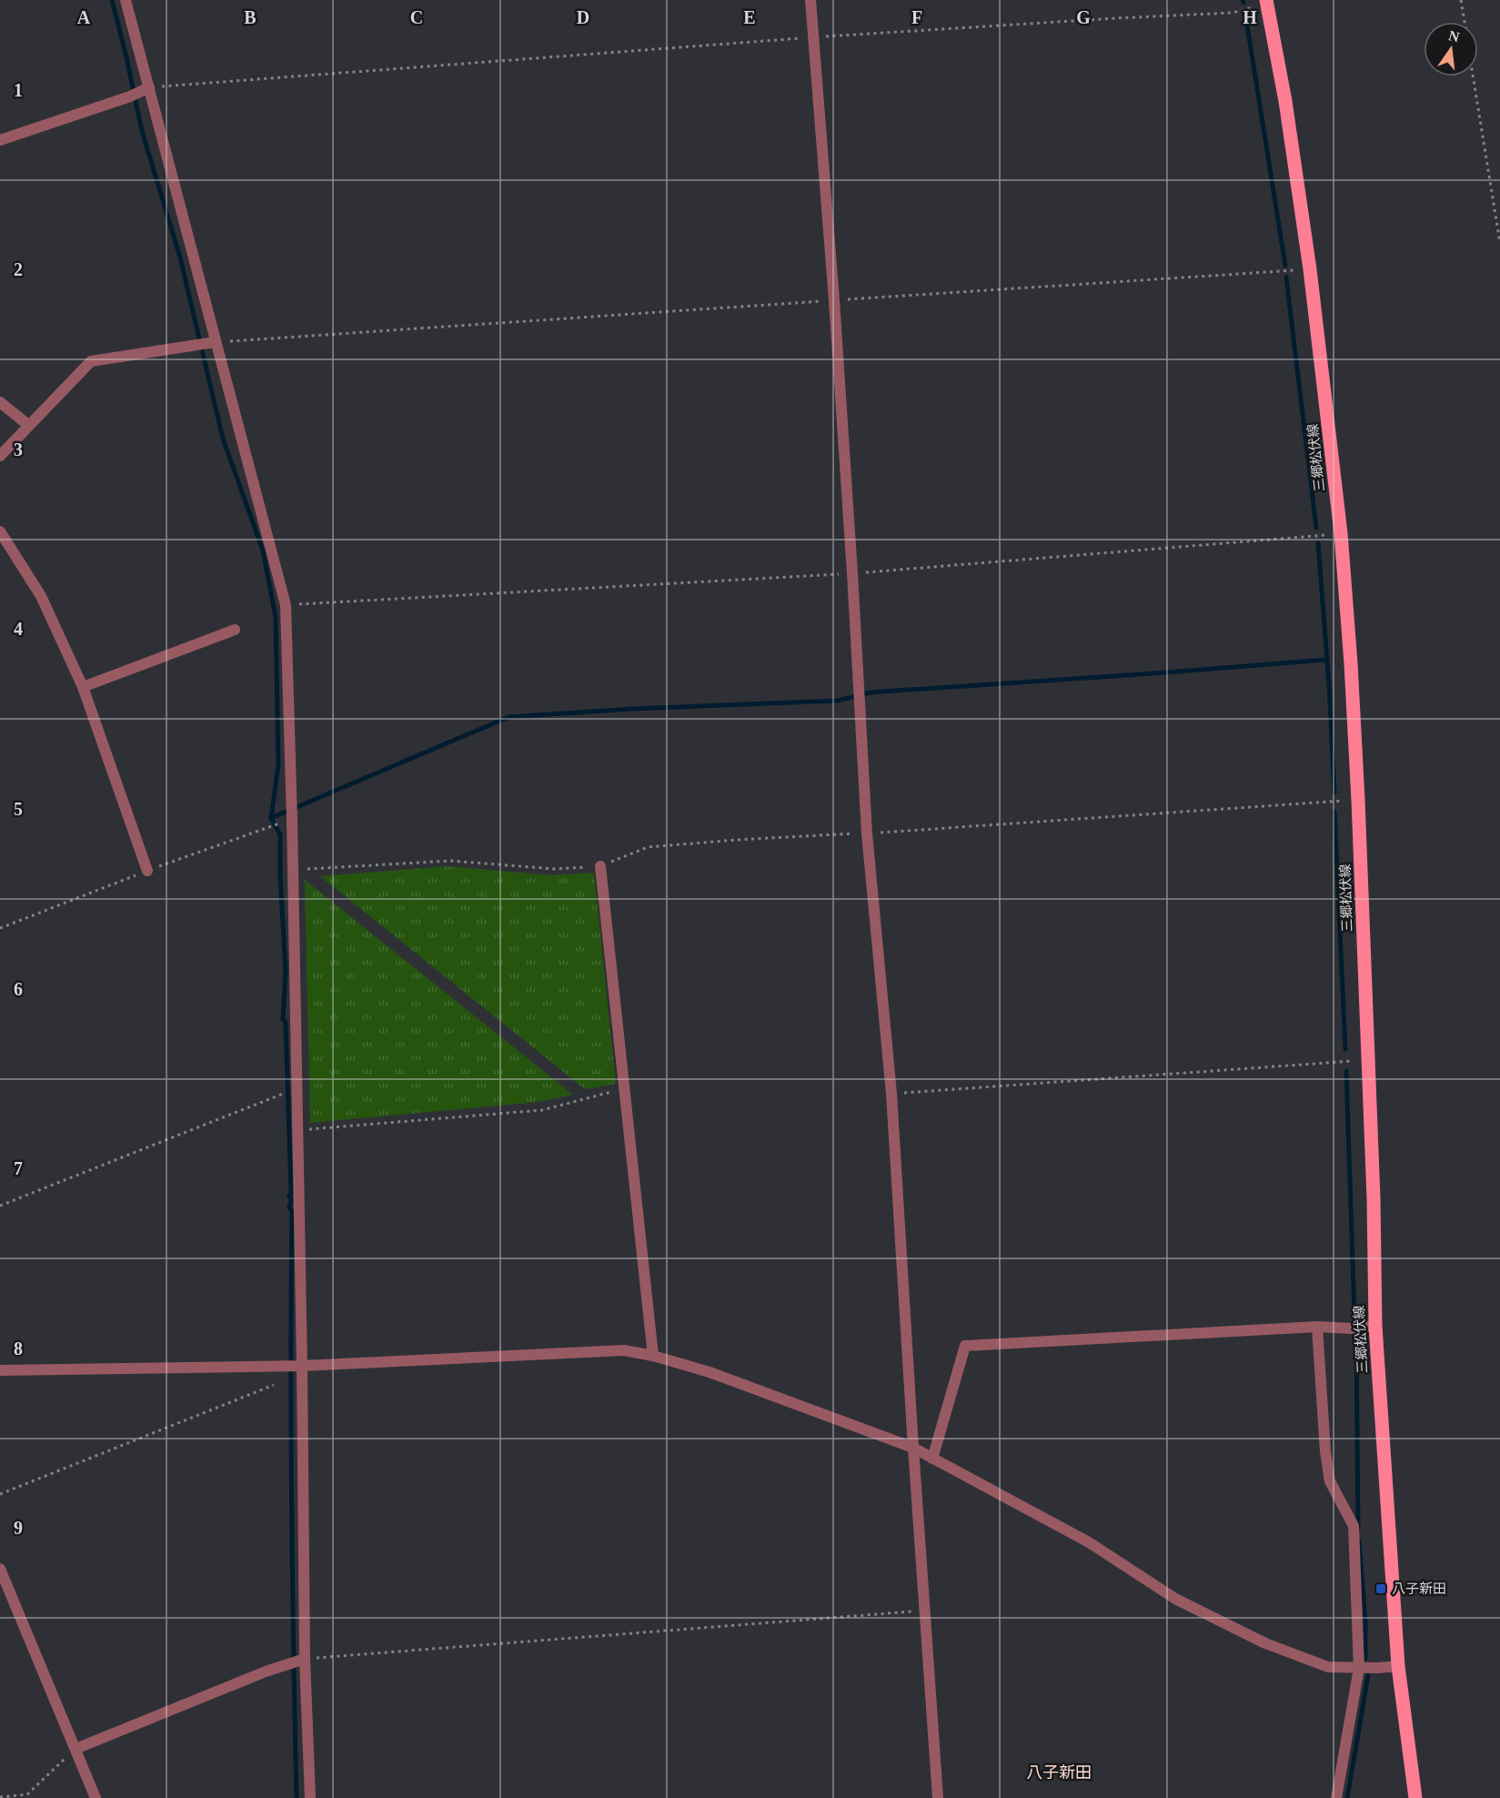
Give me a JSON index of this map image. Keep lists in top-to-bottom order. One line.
{"streets":{"main road":["三郷松伏線"]},"districts":["八子新田"],"places":{"transit":["八子新田"]},"north":"top","grid":{"columns":["A","B","C","D","E","F","G","H"],"rows":["1","2","3","4","5","6","7","8","9"]}}
